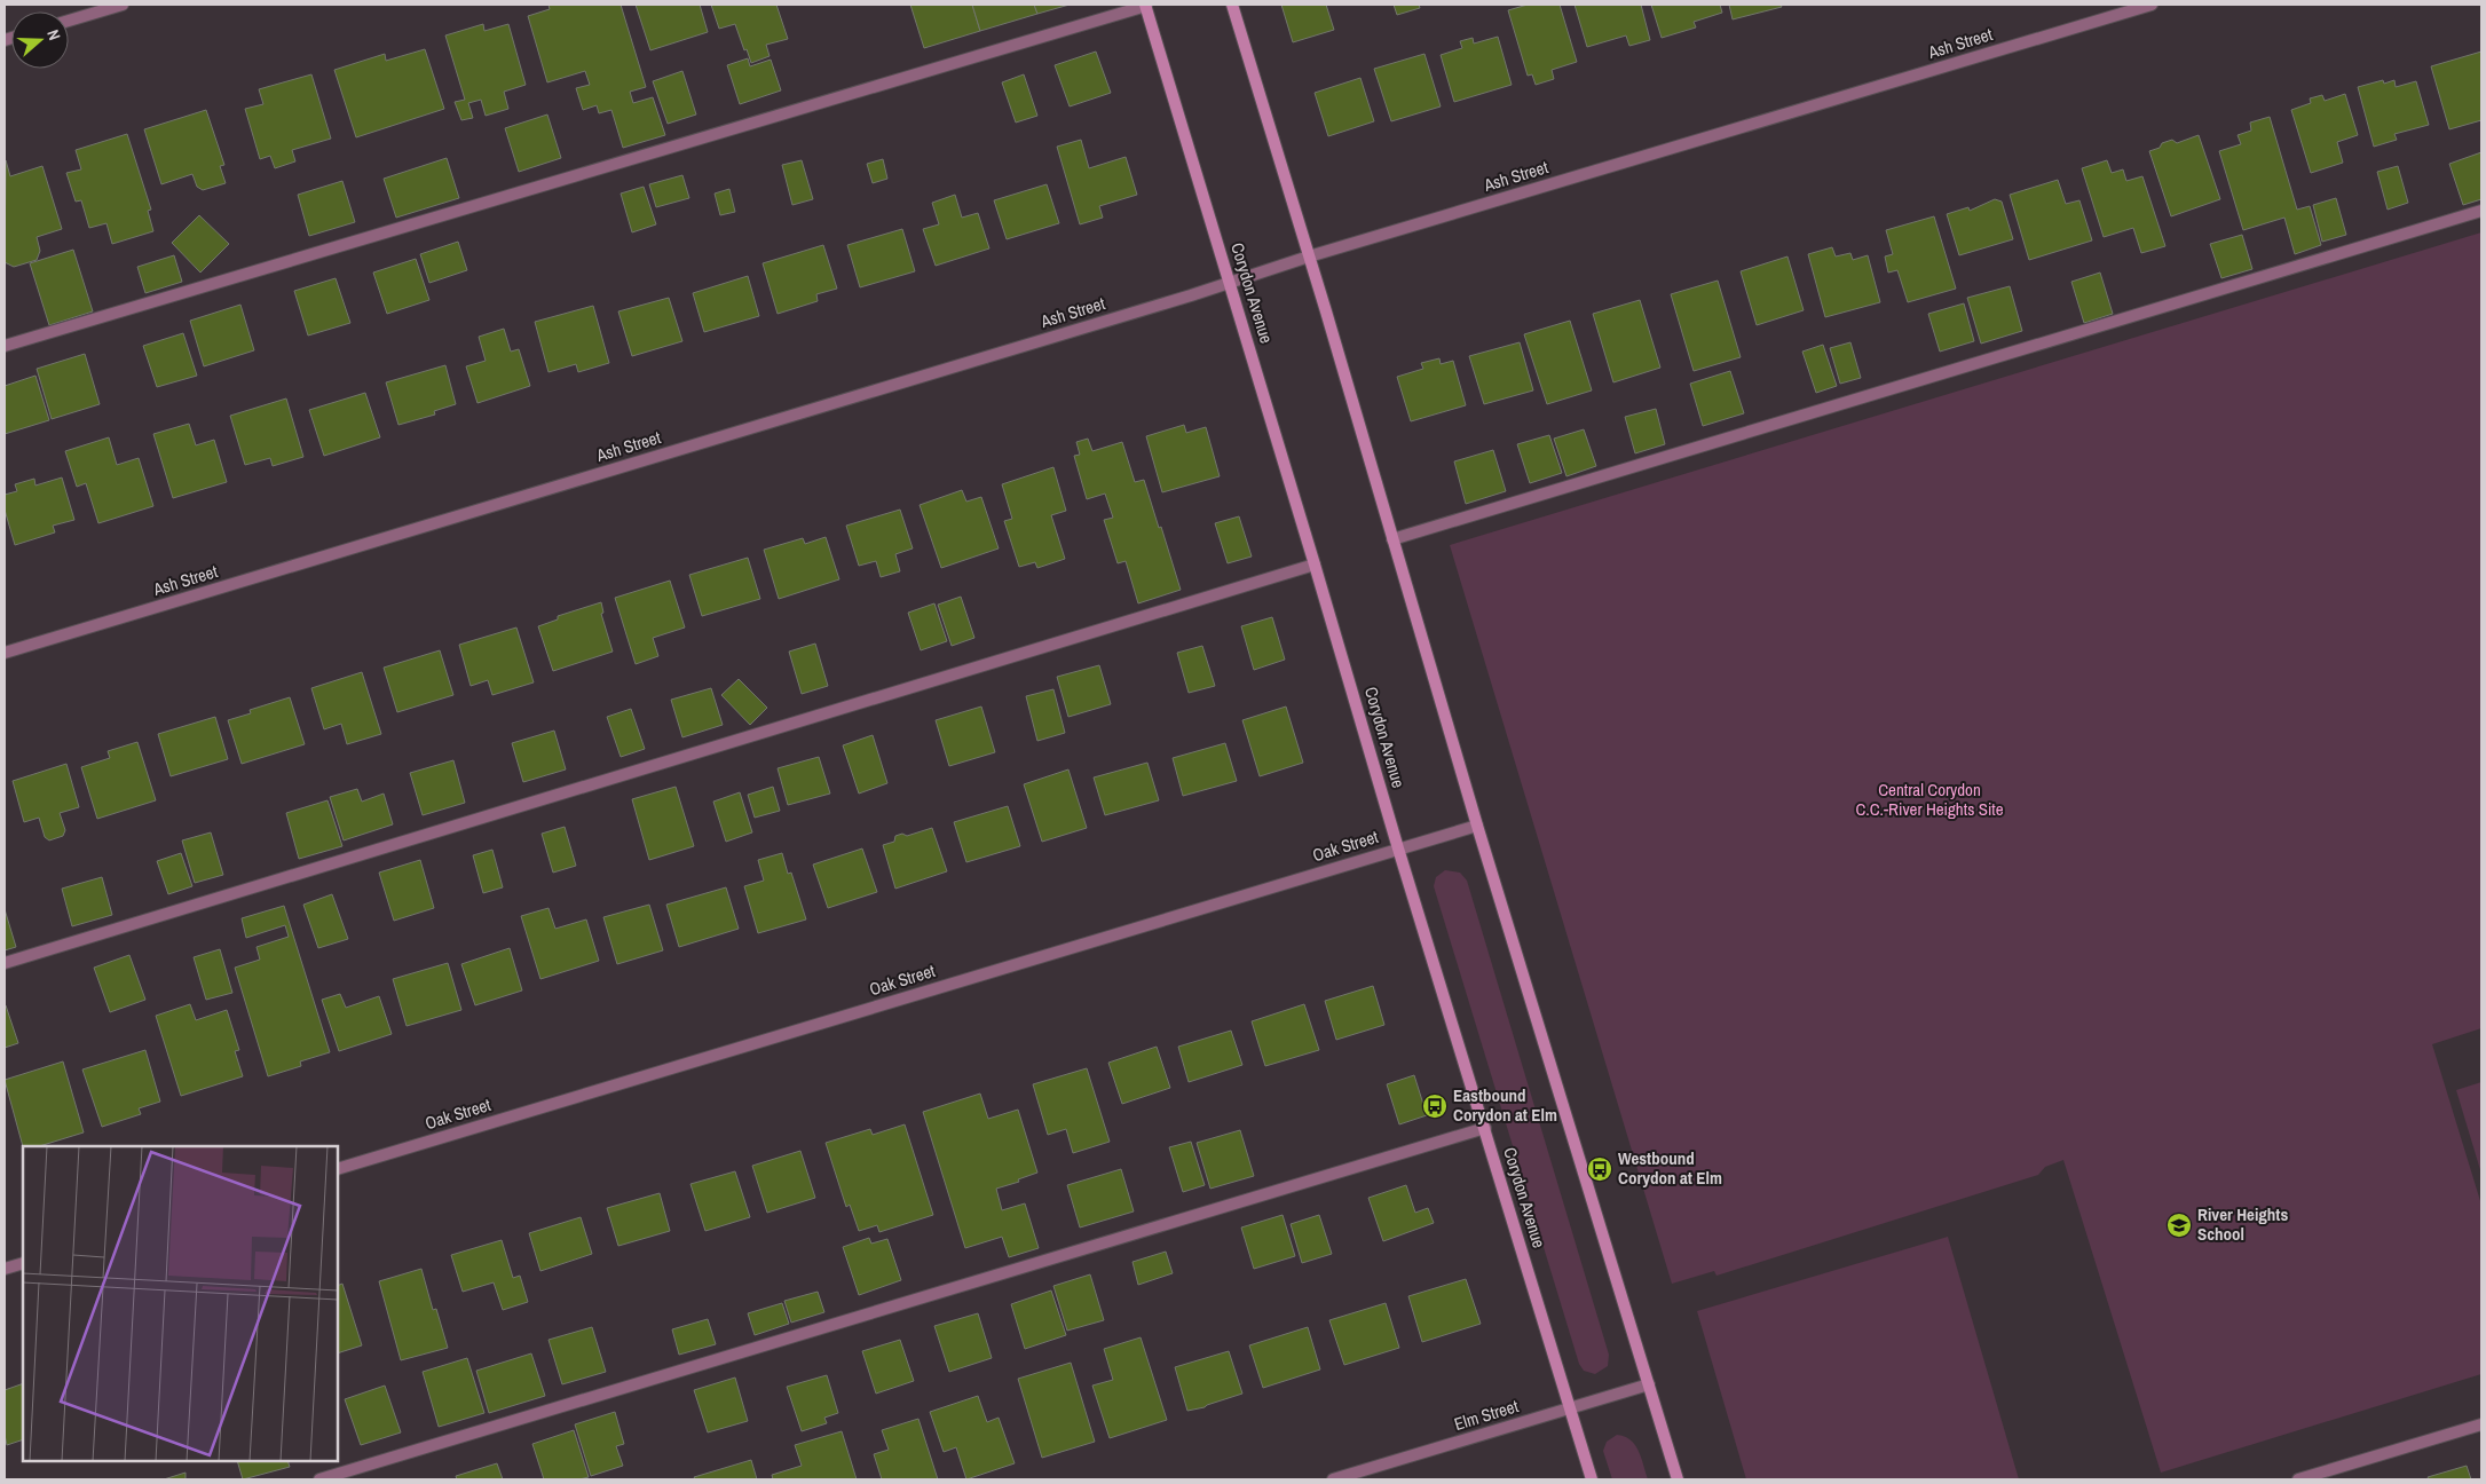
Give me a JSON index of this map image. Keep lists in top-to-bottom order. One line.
{"streets":{"main road":["Corydon Avenue"],"street":["Ash Street","Oak Street","Elm Street"]},"crossings":[["Ash Street","Corydon Avenue"],["Corydon Avenue","Oak Street"],["Corydon Avenue","Elm Street"]],"parks":["Central Corydon C.C.-River Heights Site"],"places":{"bus stop":["Eastbound Corydon at Elm","Westbound Corydon at Elm"],"school or university":["River Heights School"]},"north":"right"}
